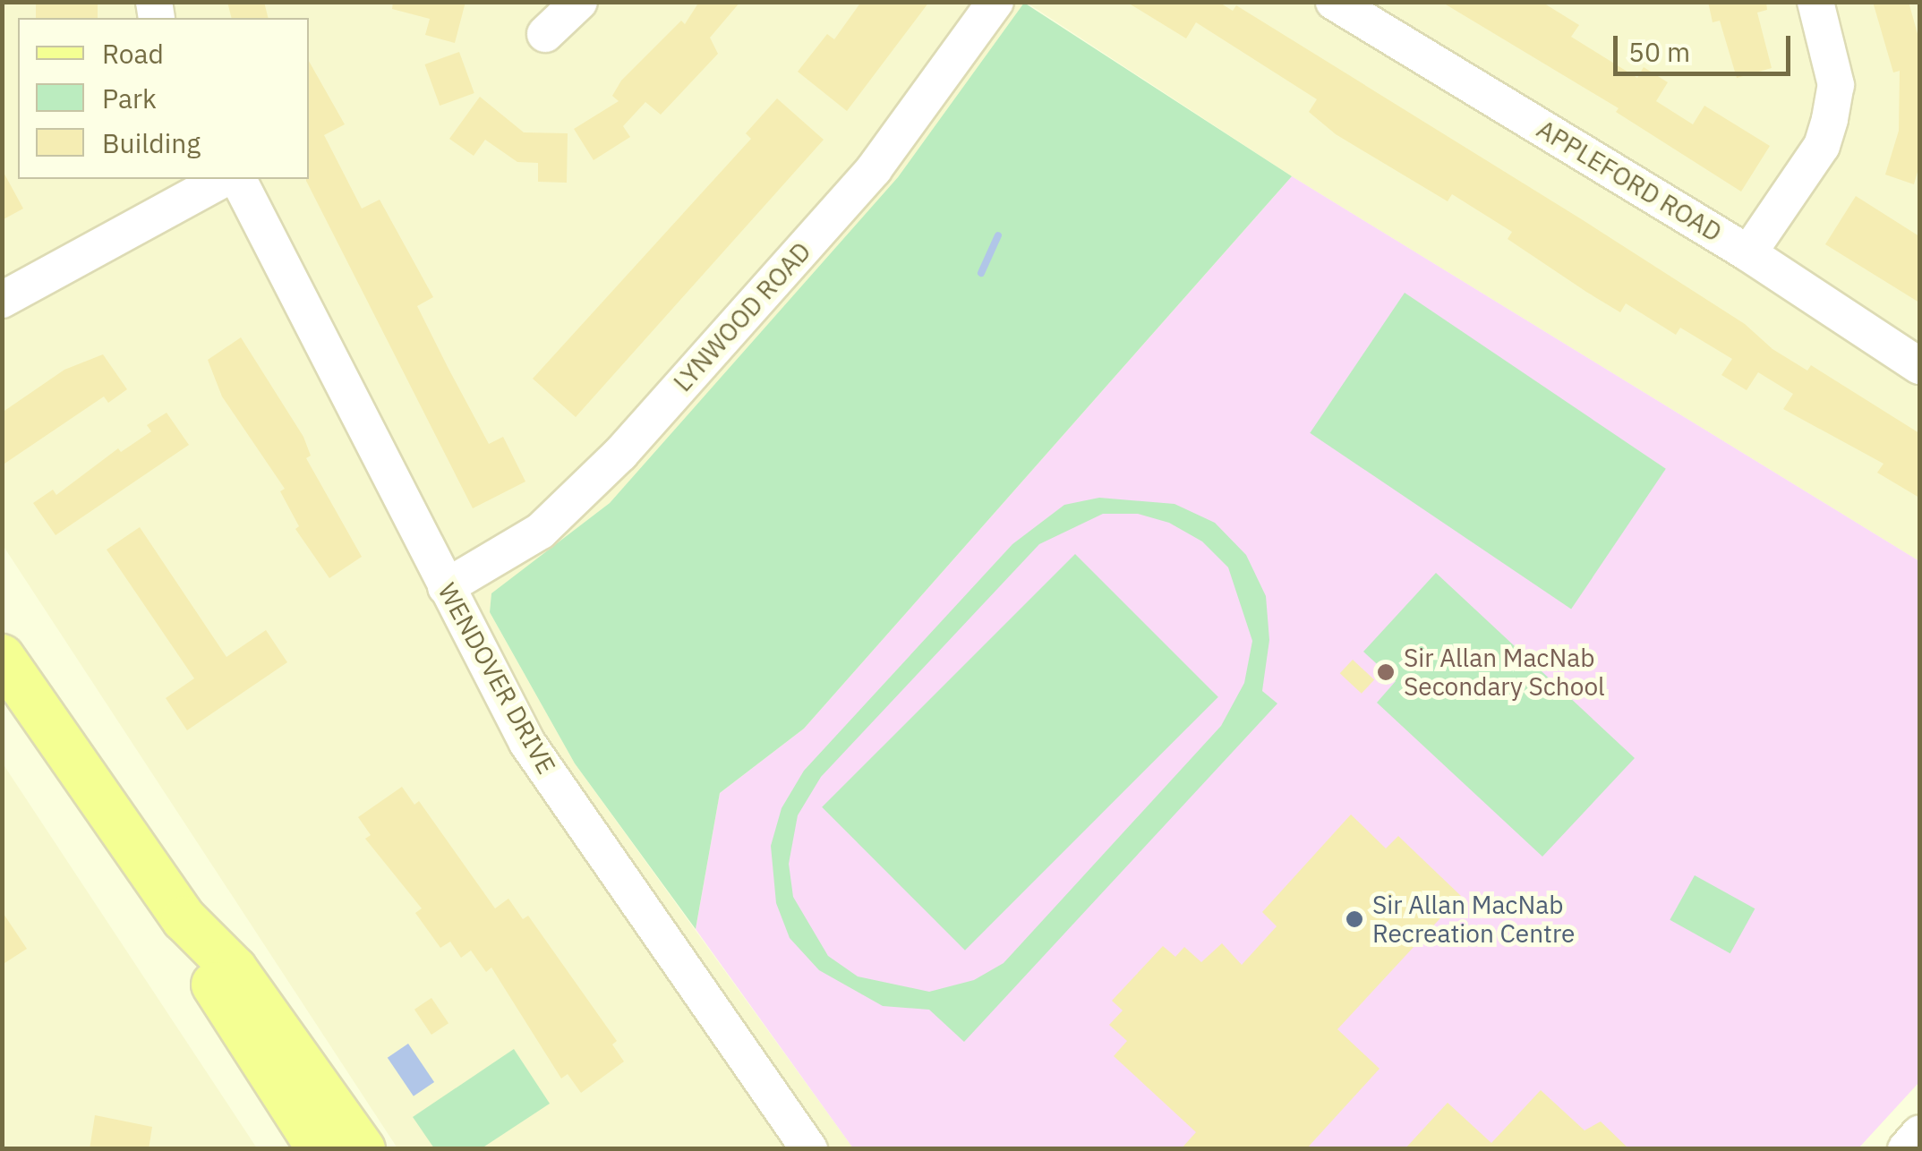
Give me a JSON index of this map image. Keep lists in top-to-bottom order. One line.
{"streets":{"street":["APPLEFORD ROAD","LYNWOOD ROAD","WENDOVER DRIVE"]},"crossings":[["LYNWOOD ROAD","WENDOVER DRIVE"]],"places":["Sir Allan MacNab Secondary School","Sir Allan MacNab Recreation Centre"],"legend":["Road","Park","Building"],"scale_bar":"50 m"}
